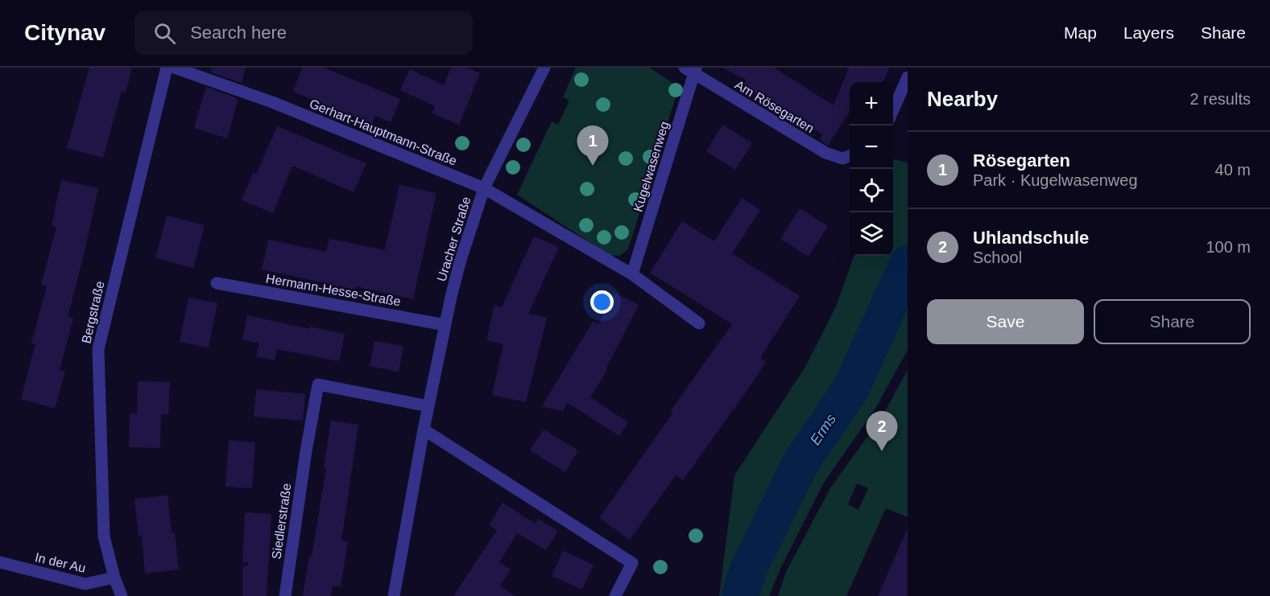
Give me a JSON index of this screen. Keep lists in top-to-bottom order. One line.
{"streets":{"street":["Am Rösegarten","Gerhart-Hauptmann-Straße","Kugelwasenweg","Uracher Straße","Hermann-Hesse-Straße","Bergstraße","Siedlerstraße","In der Au"]},"crossings":[["Am Rösegarten","Kugelwasenweg"],["Gerhart-Hauptmann-Straße","Uracher Straße"],["Uracher Straße","Hermann-Hesse-Straße"],["Uracher Straße","Siedlerstraße"],["Bergstraße","In der Au"]],"water":["Erms"],"page":{"header":"Citynav","search":"Search here","nav":["Map","Layers","Share"],"heading":["Nearby","2 results"],"map_buttons":["+","−"],"pins":["1","2"],"list":[{"mark":"1","name":"Rösegarten","note":"Park · Kugelwasenweg","value":"40 m"},{"mark":"2","name":"Uhlandschule","note":"School","value":"100 m"}],"buttons":["Save","Share"]}}
